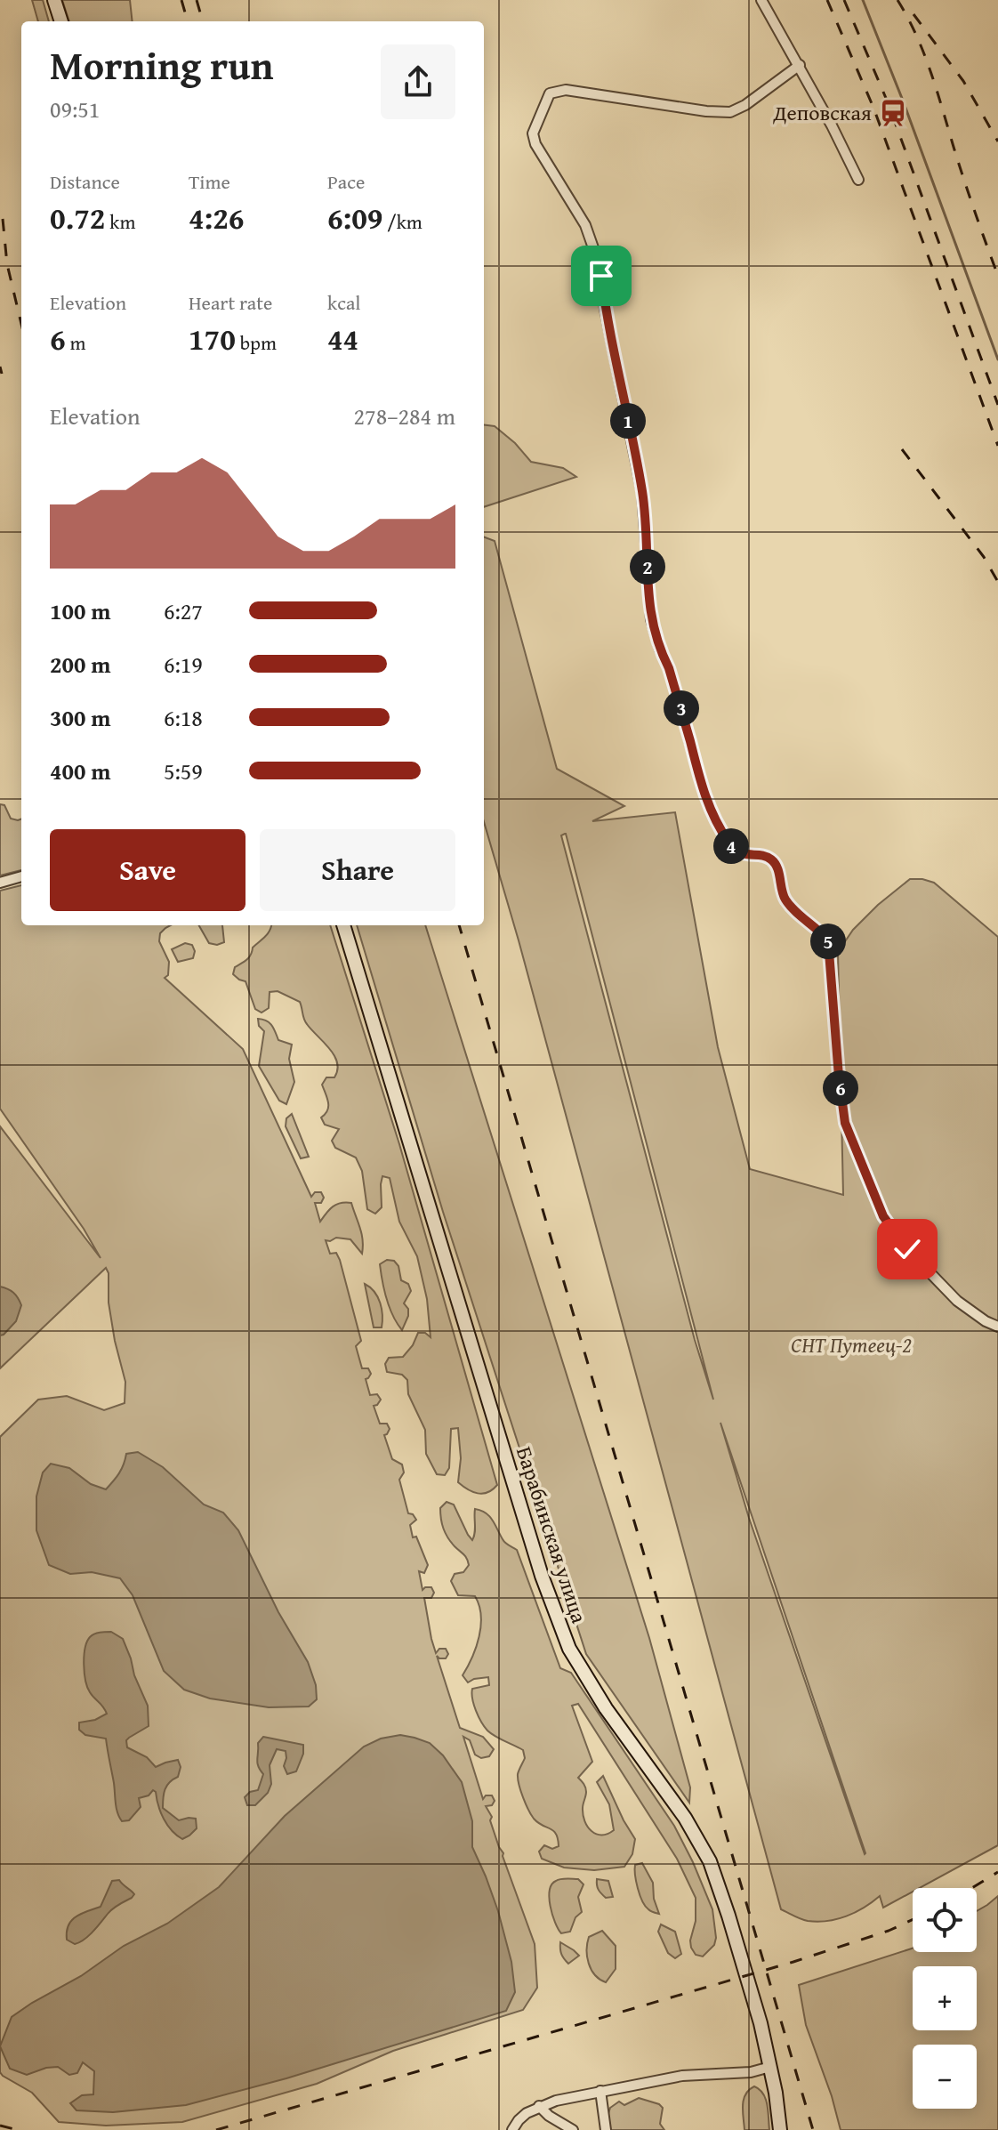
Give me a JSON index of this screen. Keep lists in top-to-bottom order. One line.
{"streets":{"main road":["Барабинская улица"]},"parks":["СНТ Путеец-2"],"places":{"station":["Деповская"]},"page":{"heading":["Morning run","09:51"],"stats":[["Distance","0.72 km"],["Time","4:26"],["Pace","6:09 /km"],["Elevation","6 m"],["Heart rate","170 bpm"],["kcal","44"]],"chart":["Elevation","278–284 m"],"pins":["1","2","3","4","5","6"],"list":[{"name":"100 m","note":"6:27"},{"name":"200 m","note":"6:19"},{"name":"300 m","note":"6:18"},{"name":"400 m","note":"5:59"}],"buttons":["Save","Share"],"map_buttons":["+","−"]}}
